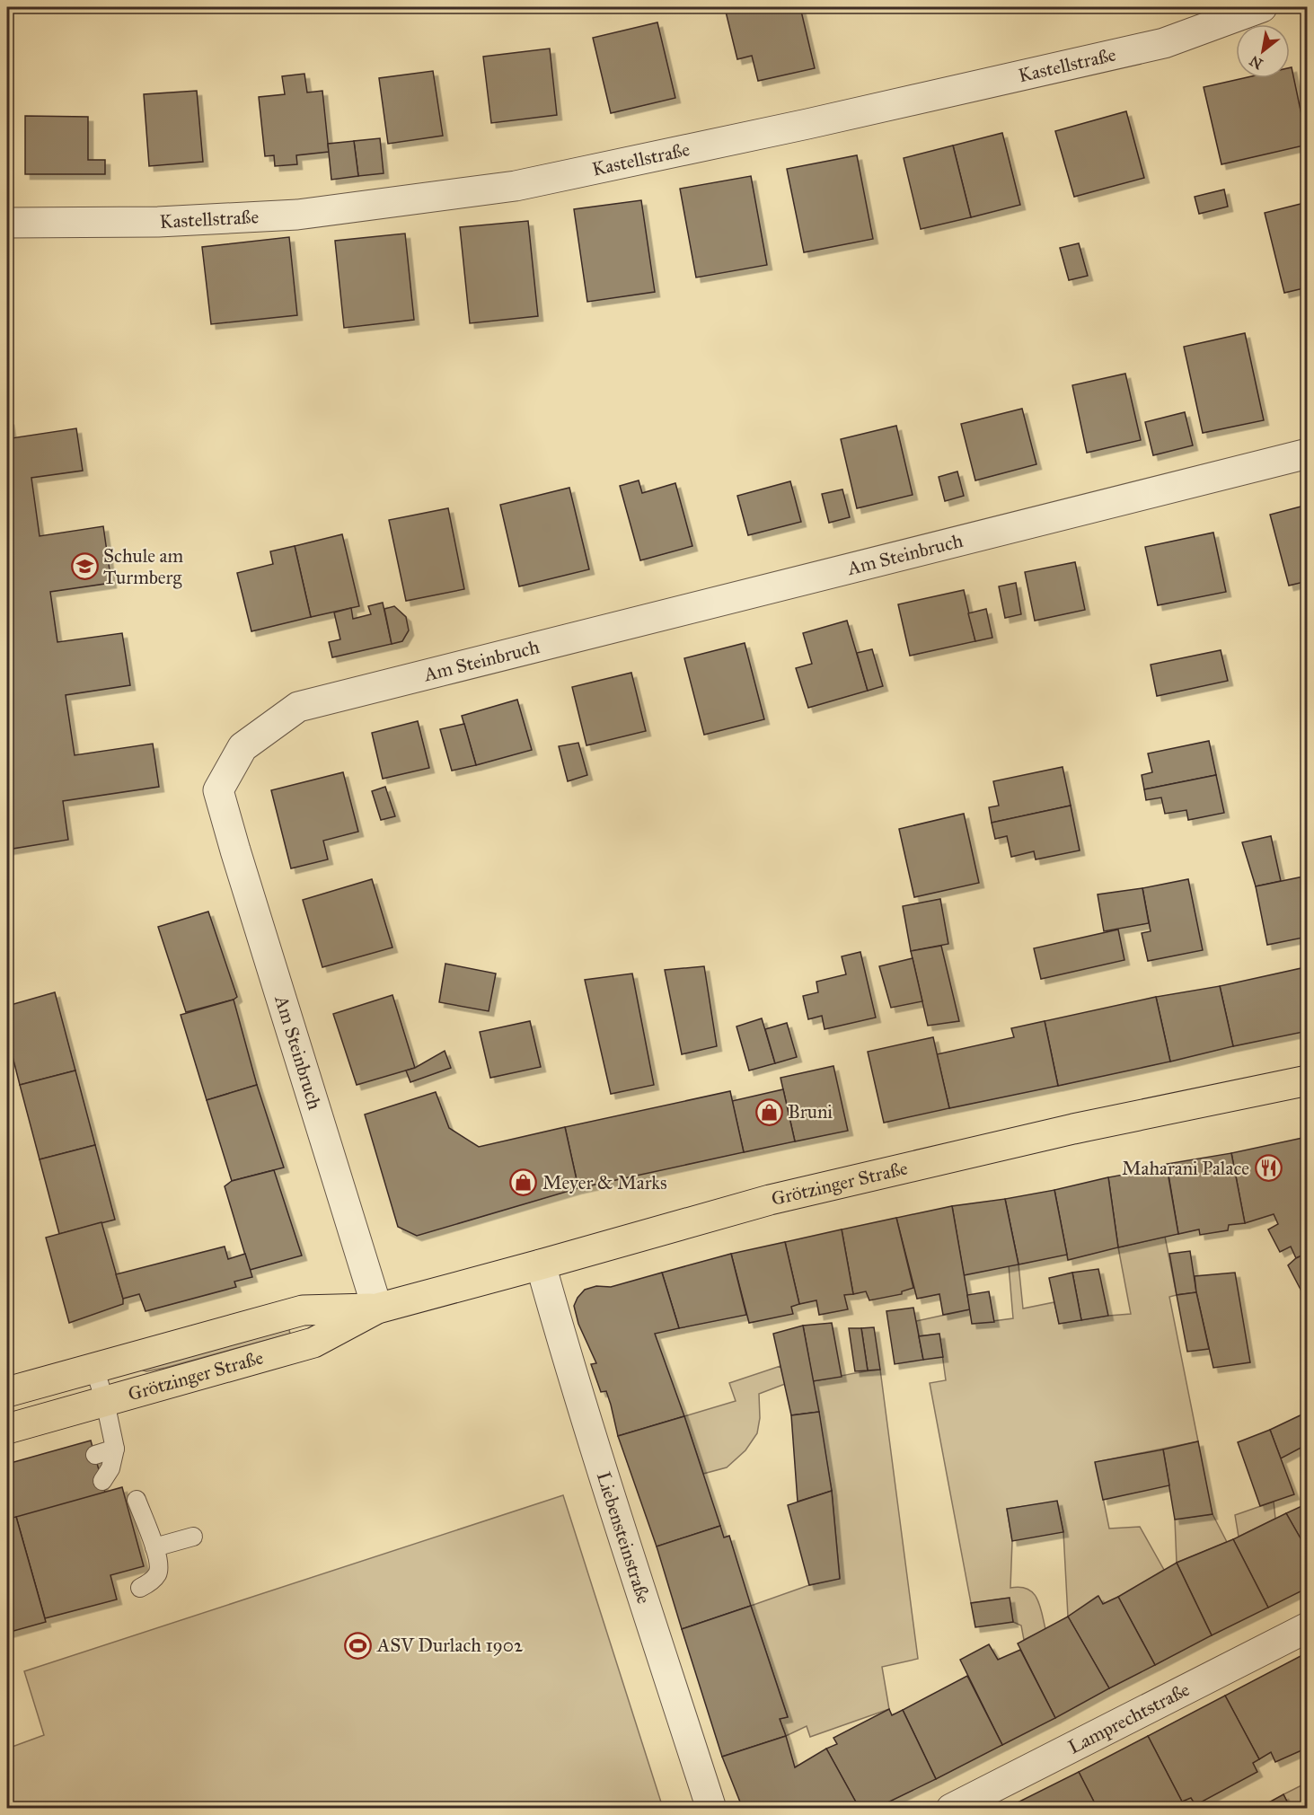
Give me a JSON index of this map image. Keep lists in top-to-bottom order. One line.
{"streets":{"main road":["Grötzinger Straße"],"street":["Kastellstraße","Am Steinbruch","Liebensteinstraße","Lamprechtstraße"]},"crossings":[["Am Steinbruch","Grötzinger Straße"],["Grötzinger Straße","Liebensteinstraße"]],"places":{"school or university":["Schule am Turmberg"],"shop":["Bruni","Meyer & Marks"],"restaurant":["Maharani Palace"],"sports":["ASV Durlach 1902"]},"north":"bottom left"}
